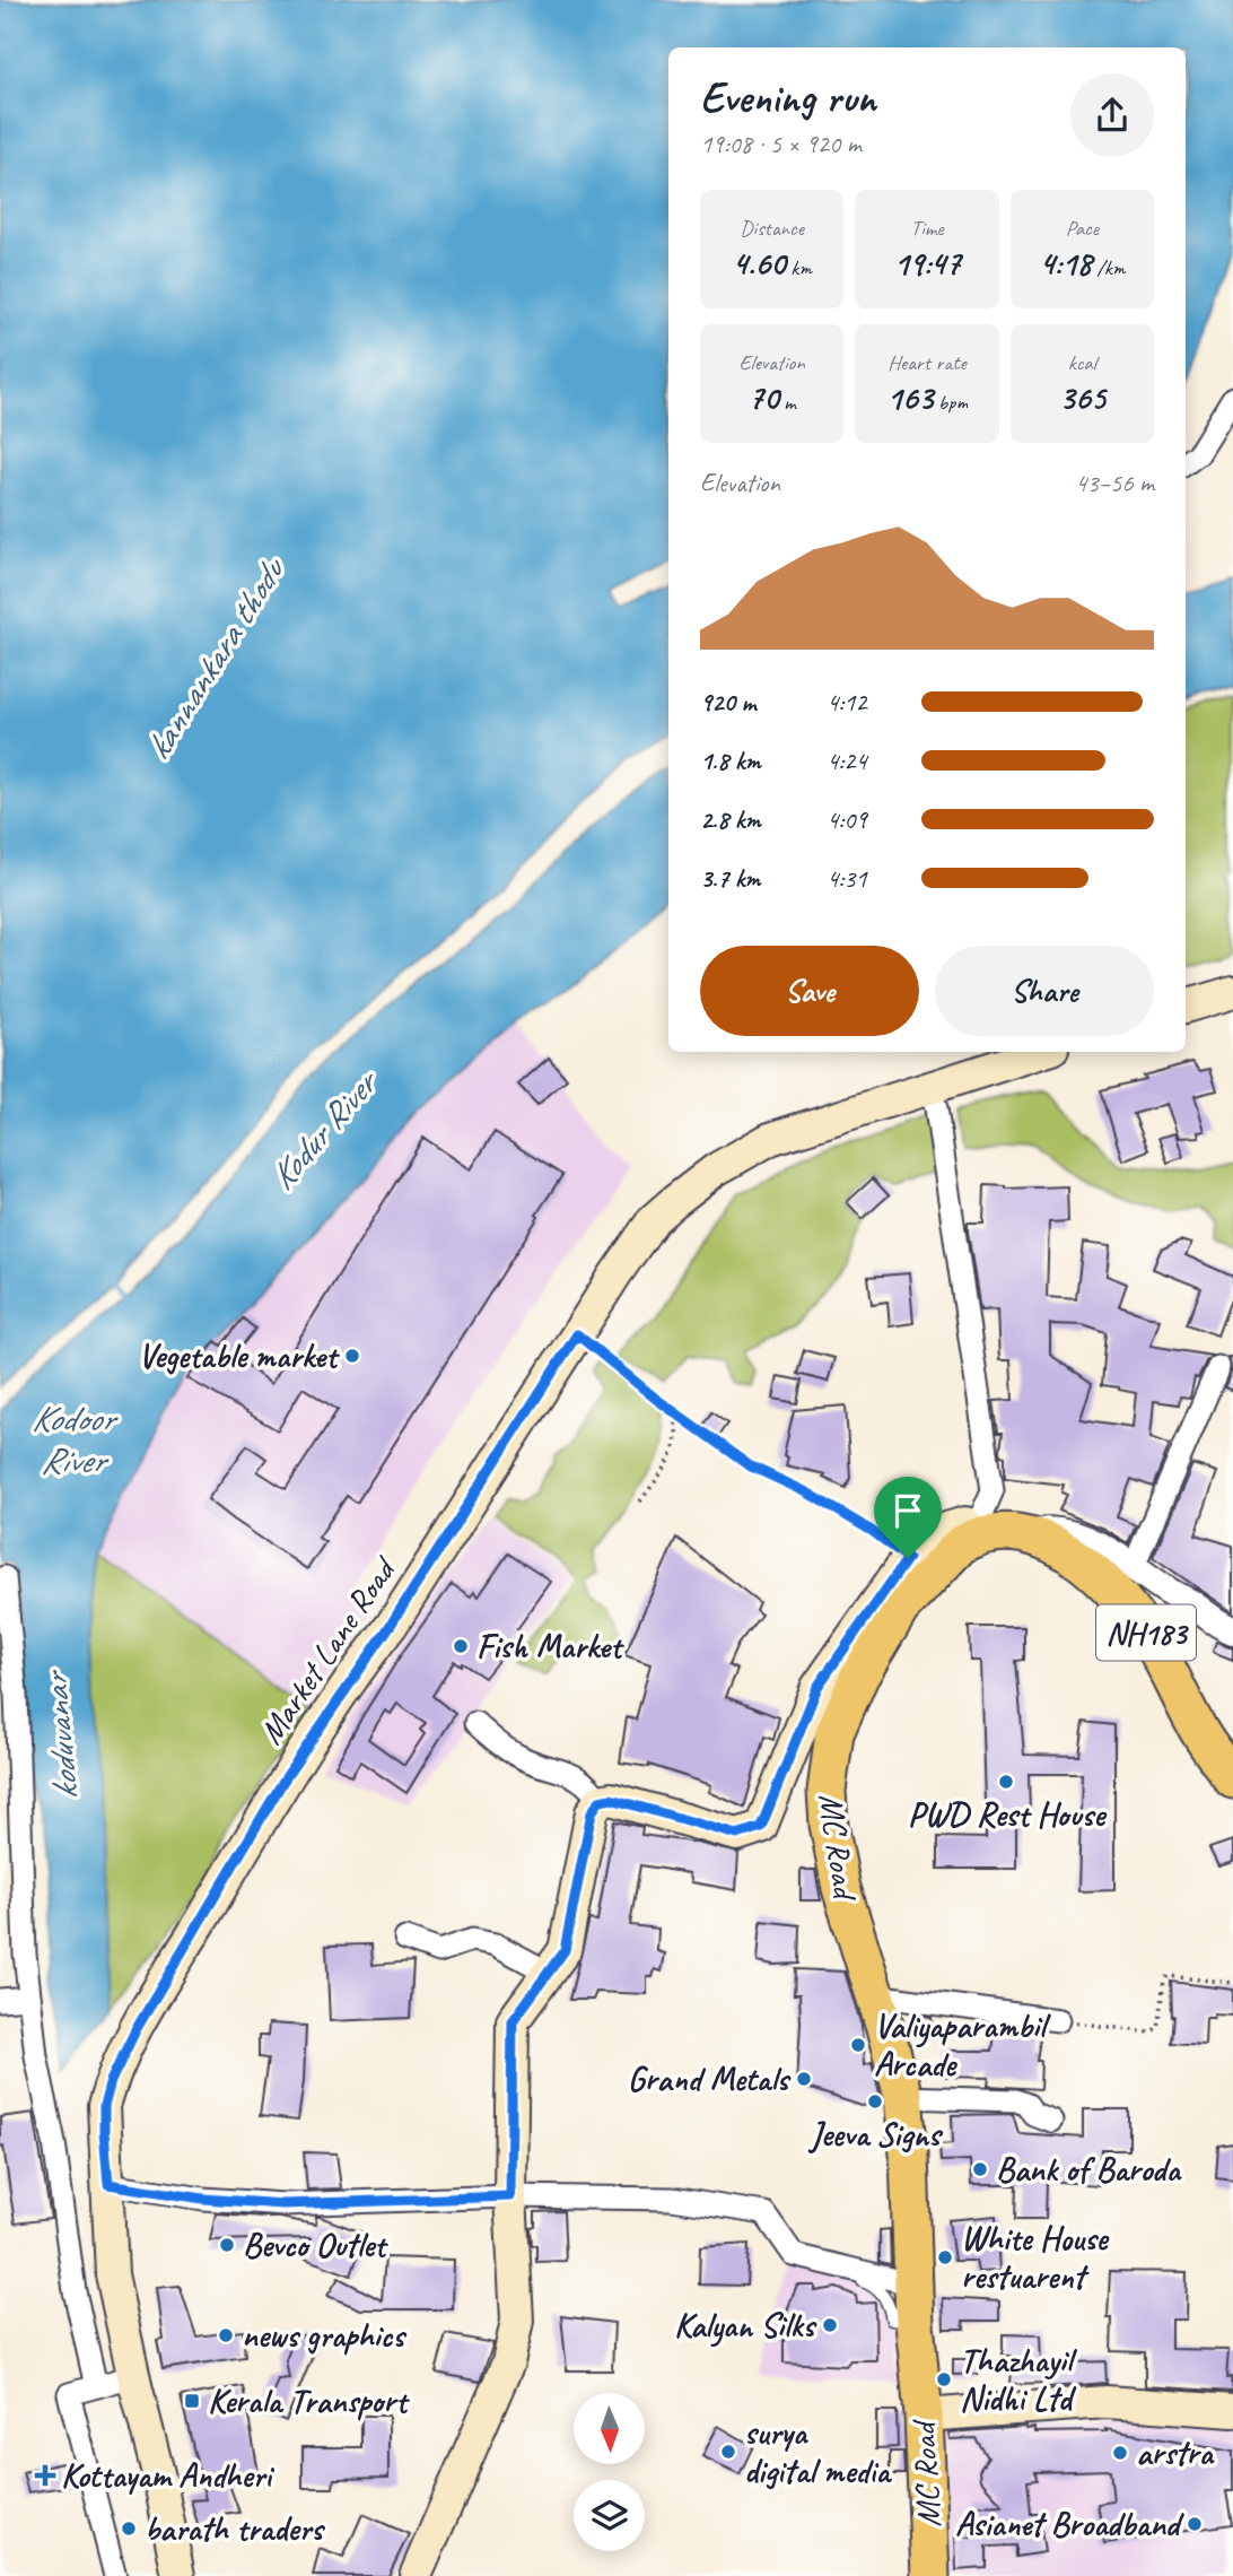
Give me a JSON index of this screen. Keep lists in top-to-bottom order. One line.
{"streets":{"highway":["NH183","MC Road"],"main road":["Market Lane Road"]},"crossings":[["NH183","MC Road"]],"water":["kannankara thodu","Kodur River","Kodoor River","koduvanar"],"places":{"other":["Vegetable market","Fish Market","PWD Rest House","Valiyaparambil Arcade","Grand Metals","Jeeva Signs","Bank of Baroda","Bevco Outlet","White House restuarent","Kalyan Silks","news graphics","Thazhayil Nidhi Ltd","surya digital media","arstra","Asianet Broadband","barath traders"],"transit":["Kerala Transport"],"health":["Kottayam Andheri"]},"north":"bottom","page":{"heading":["Evening run","19:08 · 5 × 920 m"],"stats":[["Distance","4.60 km"],["Time","19:47"],["Pace","4:18 /km"],["Elevation","70 m"],["Heart rate","163 bpm"],["kcal","365"]],"chart":["Elevation","43–56 m"],"list":[{"name":"920 m","note":"4:12"},{"name":"1.8 km","note":"4:24"},{"name":"2.8 km","note":"4:09"},{"name":"3.7 km","note":"4:31"}],"buttons":["Save","Share"]}}
